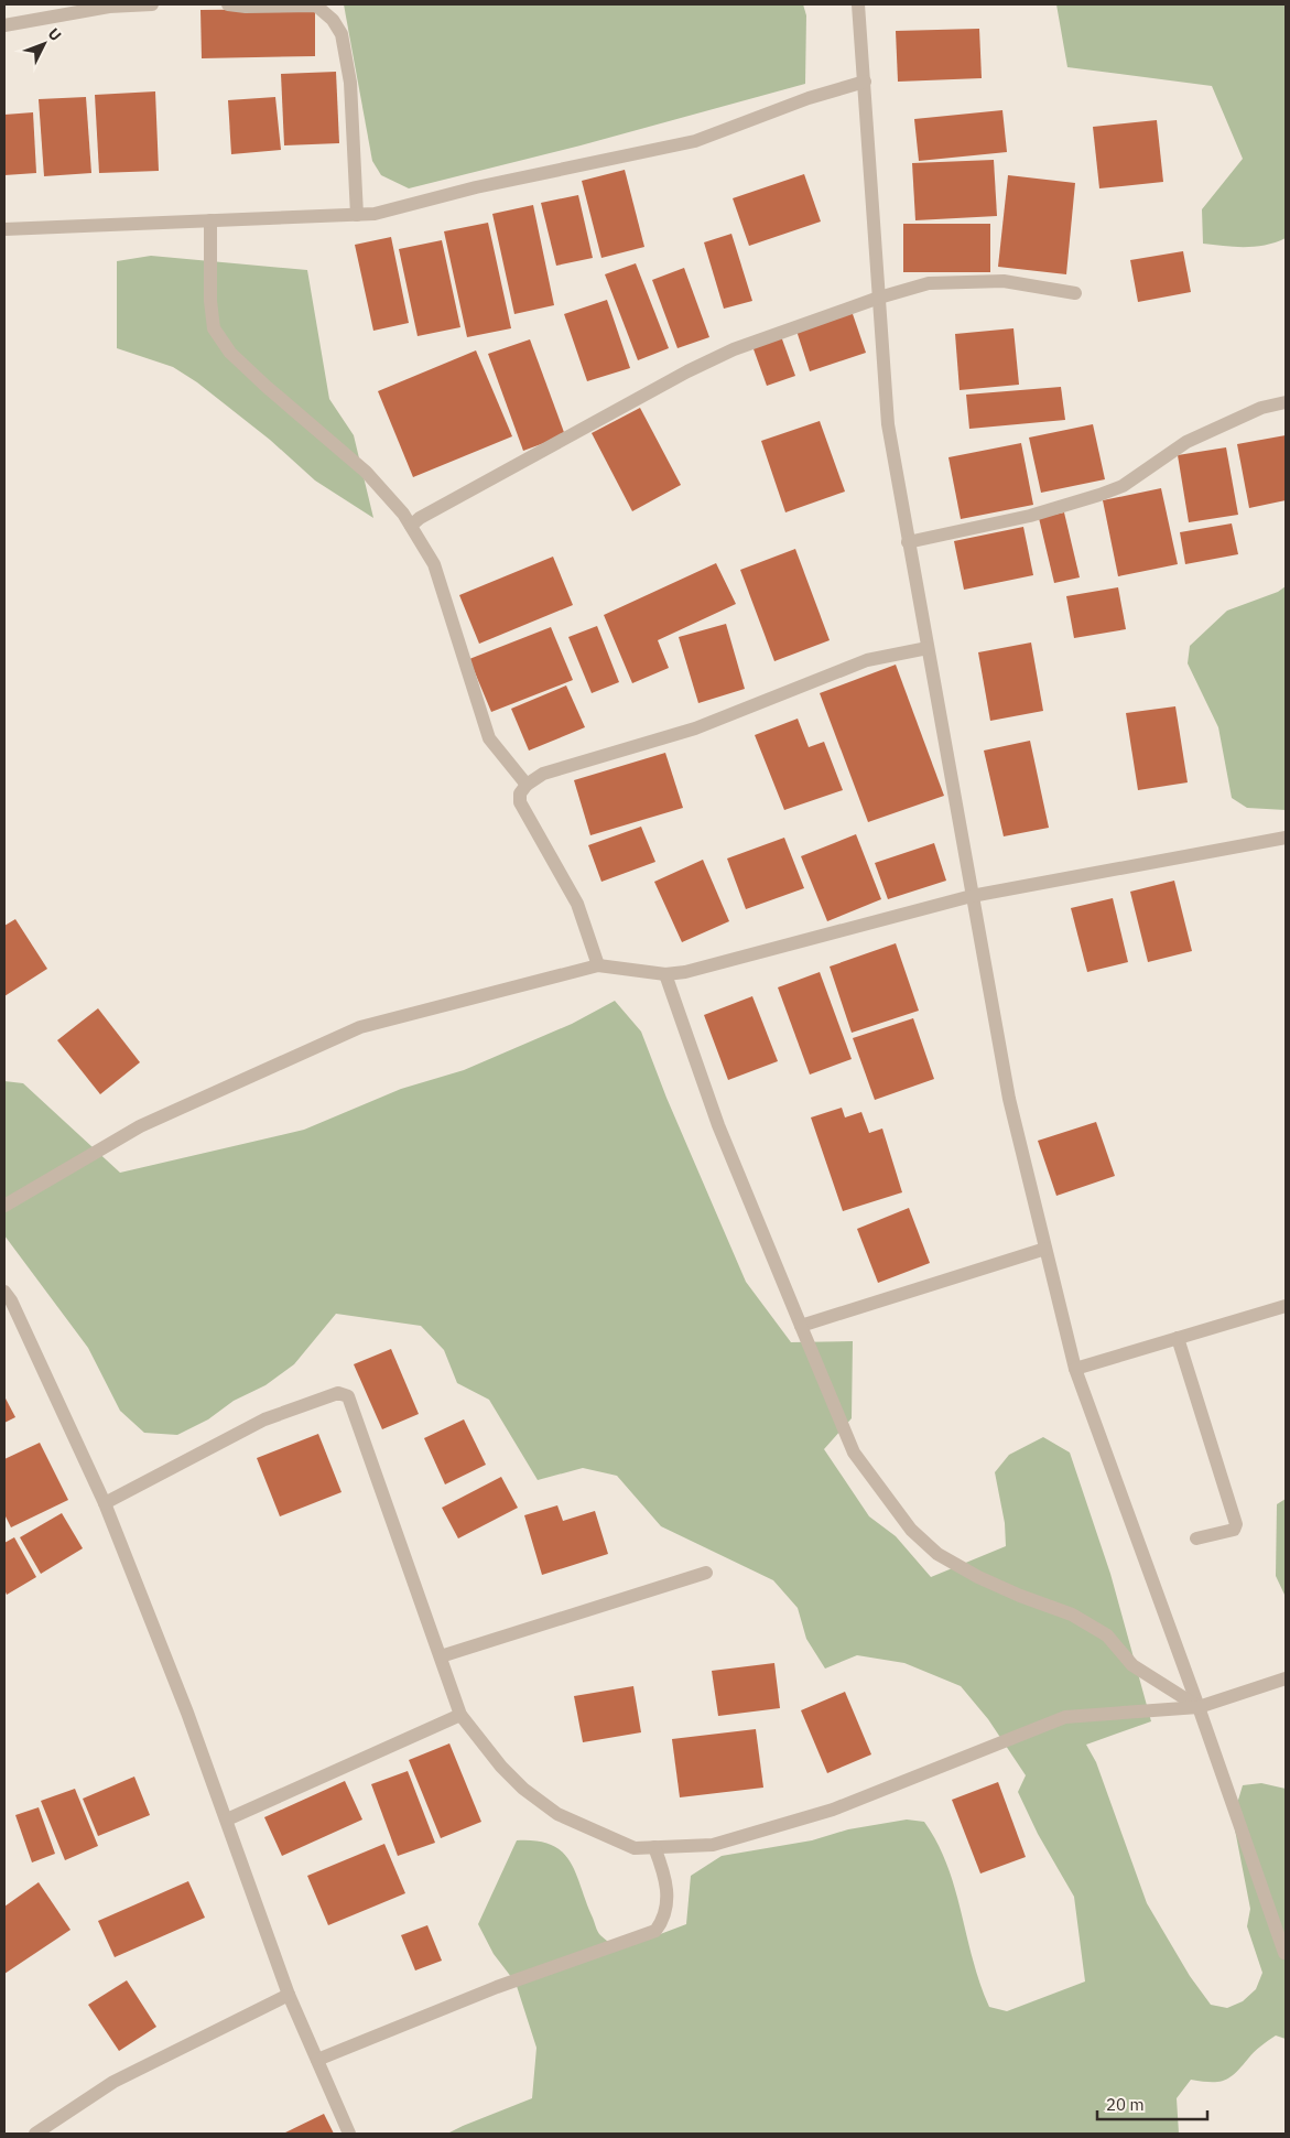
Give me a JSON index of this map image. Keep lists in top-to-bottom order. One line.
{"scale_bar":"20 m","north":"top right"}
